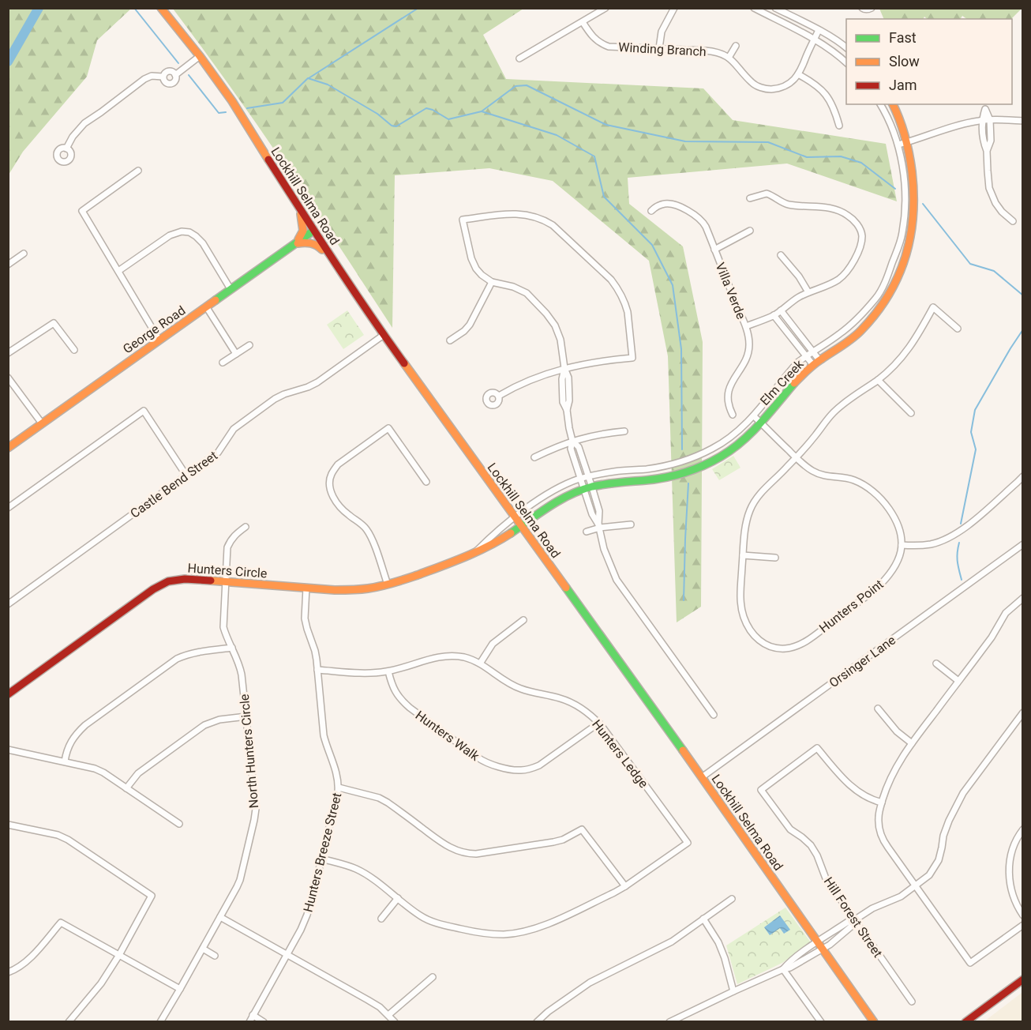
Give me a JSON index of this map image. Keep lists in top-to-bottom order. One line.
{"streets":{"street":["Winding Branch","Lockhill Selma Road","Villa Verde","George Road","Elm Creek","Castle Bend Street","Hunters Circle","Hunters Point","Orsinger Lane","Hunters Walk","North Hunters Circle","Hunters Ledge","Hunters Breeze Street","Hill Forest Street"]},"crossings":[["Lockhill Selma Road","George Road"],["Lockhill Selma Road","Elm Creek"],["Lockhill Selma Road","Castle Bend Street"],["Lockhill Selma Road","Hunters Circle"],["Lockhill Selma Road","Orsinger Lane"],["Elm Creek","Hunters Circle"],["Hunters Circle","North Hunters Circle"],["Hunters Circle","Hunters Breeze Street"],["Hunters Walk","Hunters Ledge"],["Hunters Ledge","Hunters Breeze Street"]],"legend":["Fast","Slow","Jam"]}
